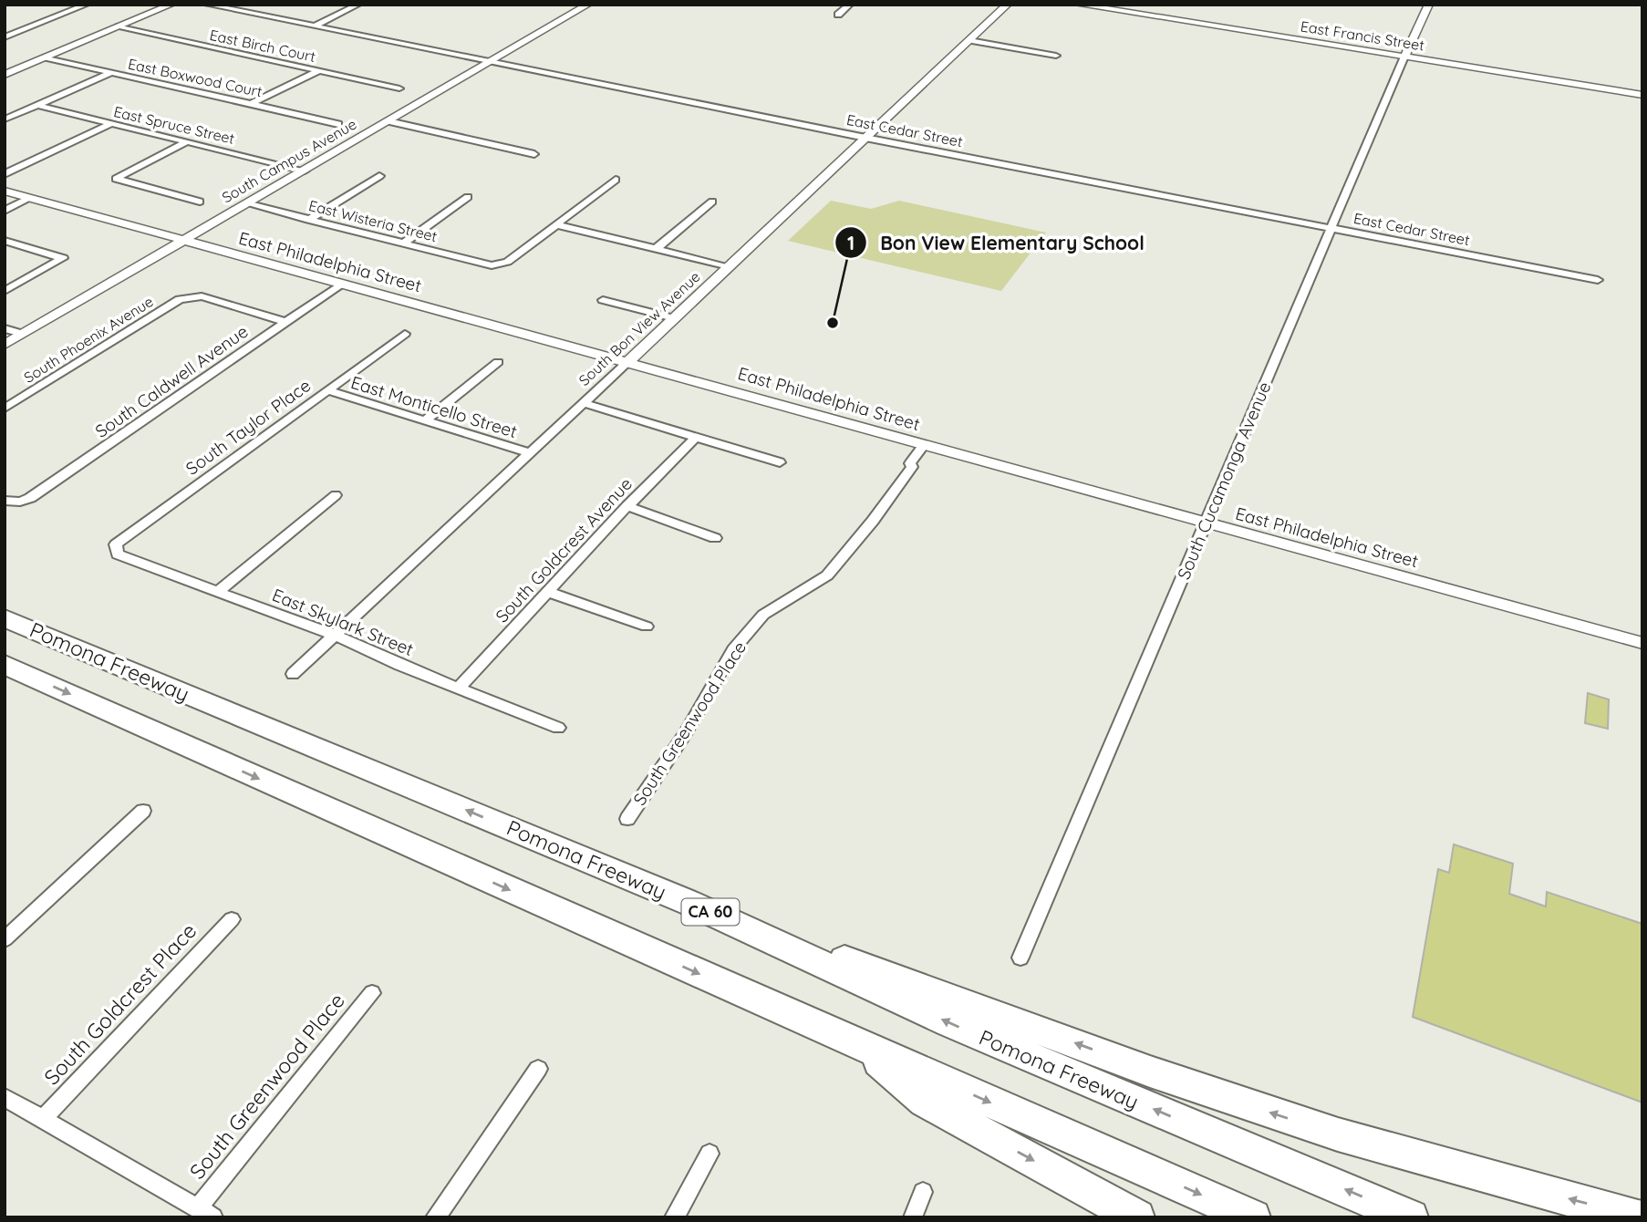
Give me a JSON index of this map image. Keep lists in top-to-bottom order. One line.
{"streets":{"highway":["Pomona Freeway","CA 60"],"street":["East Francis Street","East Birch Court","East Boxwood Court","East Spruce Street","East Cedar Street","South Campus Avenue","East Wisteria Street","East Philadelphia Street","South Bon View Avenue","South Phoenix Avenue","South Caldwell Avenue","East Monticello Street","South Taylor Place","South Cucamonga Avenue","South Goldcrest Avenue","East Skylark Street","South Greenwood Place","South Goldcrest Place"]},"crossings":[["East Francis Street","South Cucamonga Avenue"],["East Spruce Street","South Campus Avenue"],["East Cedar Street","South Campus Avenue"],["East Cedar Street","South Bon View Avenue"],["East Cedar Street","South Cucamonga Avenue"],["South Campus Avenue","East Wisteria Street"],["South Campus Avenue","East Philadelphia Street"],["East Philadelphia Street","South Bon View Avenue"],["East Philadelphia Street","South Caldwell Avenue"],["East Philadelphia Street","South Cucamonga Avenue"],["East Philadelphia Street","South Greenwood Place"],["South Bon View Avenue","East Monticello Street"],["South Bon View Avenue","East Skylark Street"],["South Phoenix Avenue","South Caldwell Avenue"],["East Monticello Street","South Taylor Place"],["South Taylor Place","East Skylark Street"],["South Goldcrest Avenue","East Skylark Street"]],"places":["Bon View Elementary School"]}
